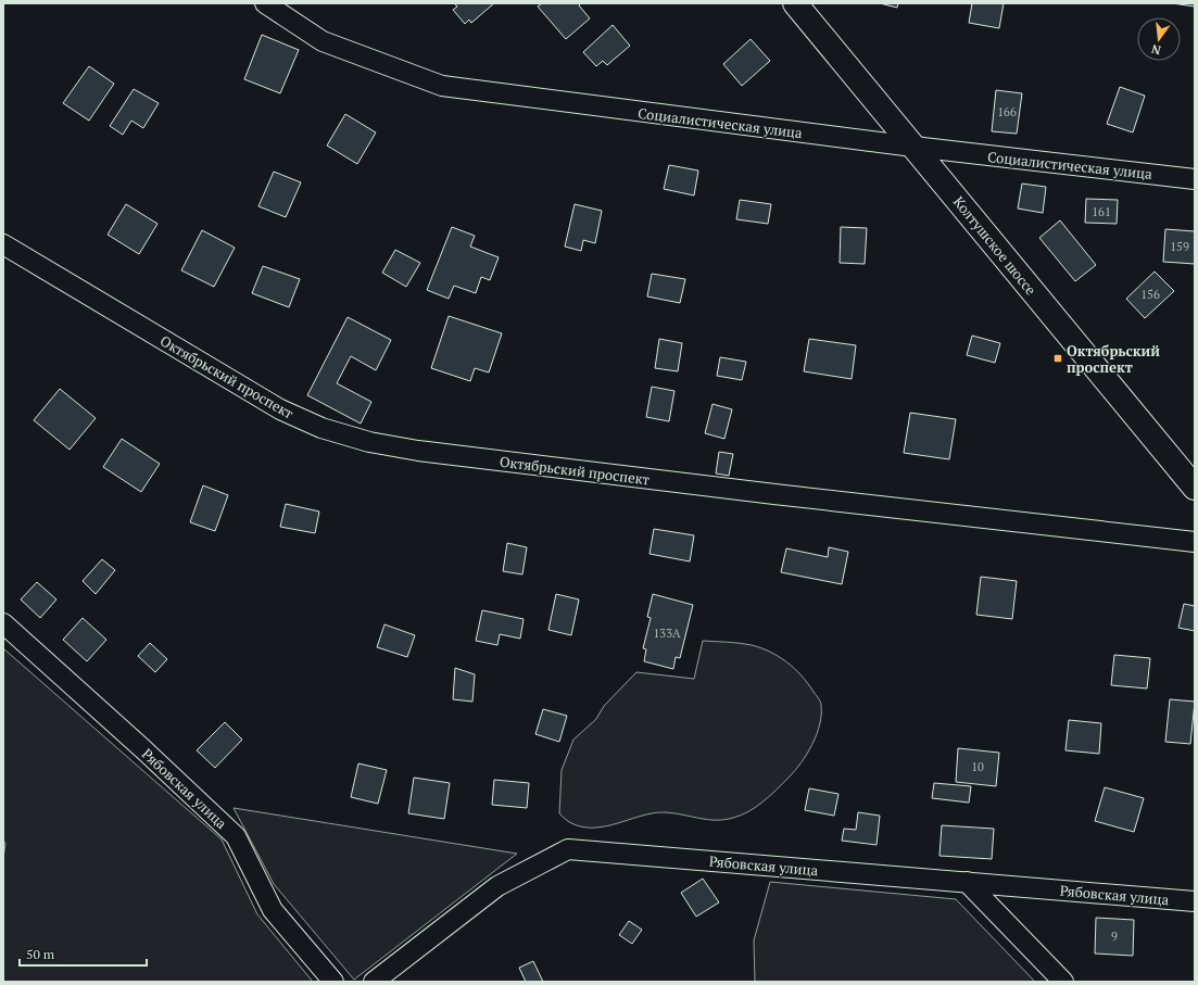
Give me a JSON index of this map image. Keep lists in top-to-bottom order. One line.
{"streets":{"main road":["Колтушское шоссе"],"street":["Социалистическая улица","Октябрьский проспект","Рябовская улица"]},"crossings":[["Социалистическая улица","Колтушское шоссе"]],"places":{"transit":["Октябрьский проспект"]},"house_numbers":["166","161","159","156","133А","10","9"],"scale_bar":"50 m","north":"bottom"}
